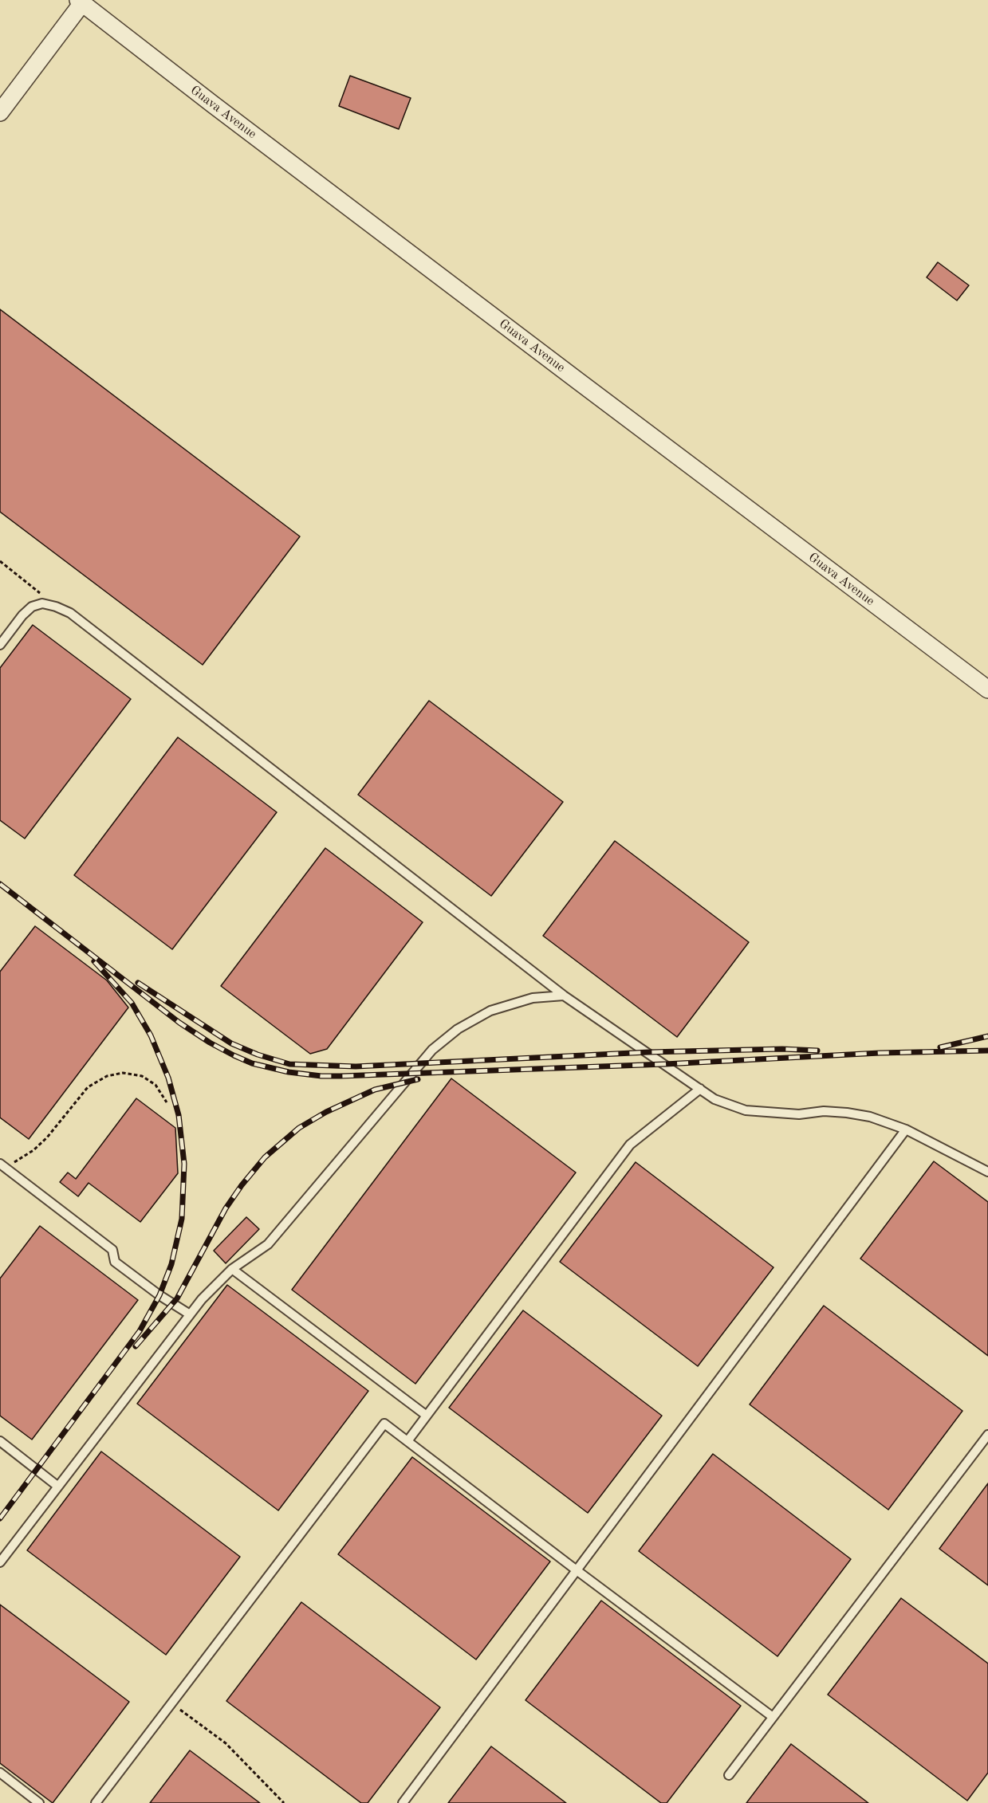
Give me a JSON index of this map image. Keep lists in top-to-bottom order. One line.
{"streets":{"street":["Guava Avenue"]}}
